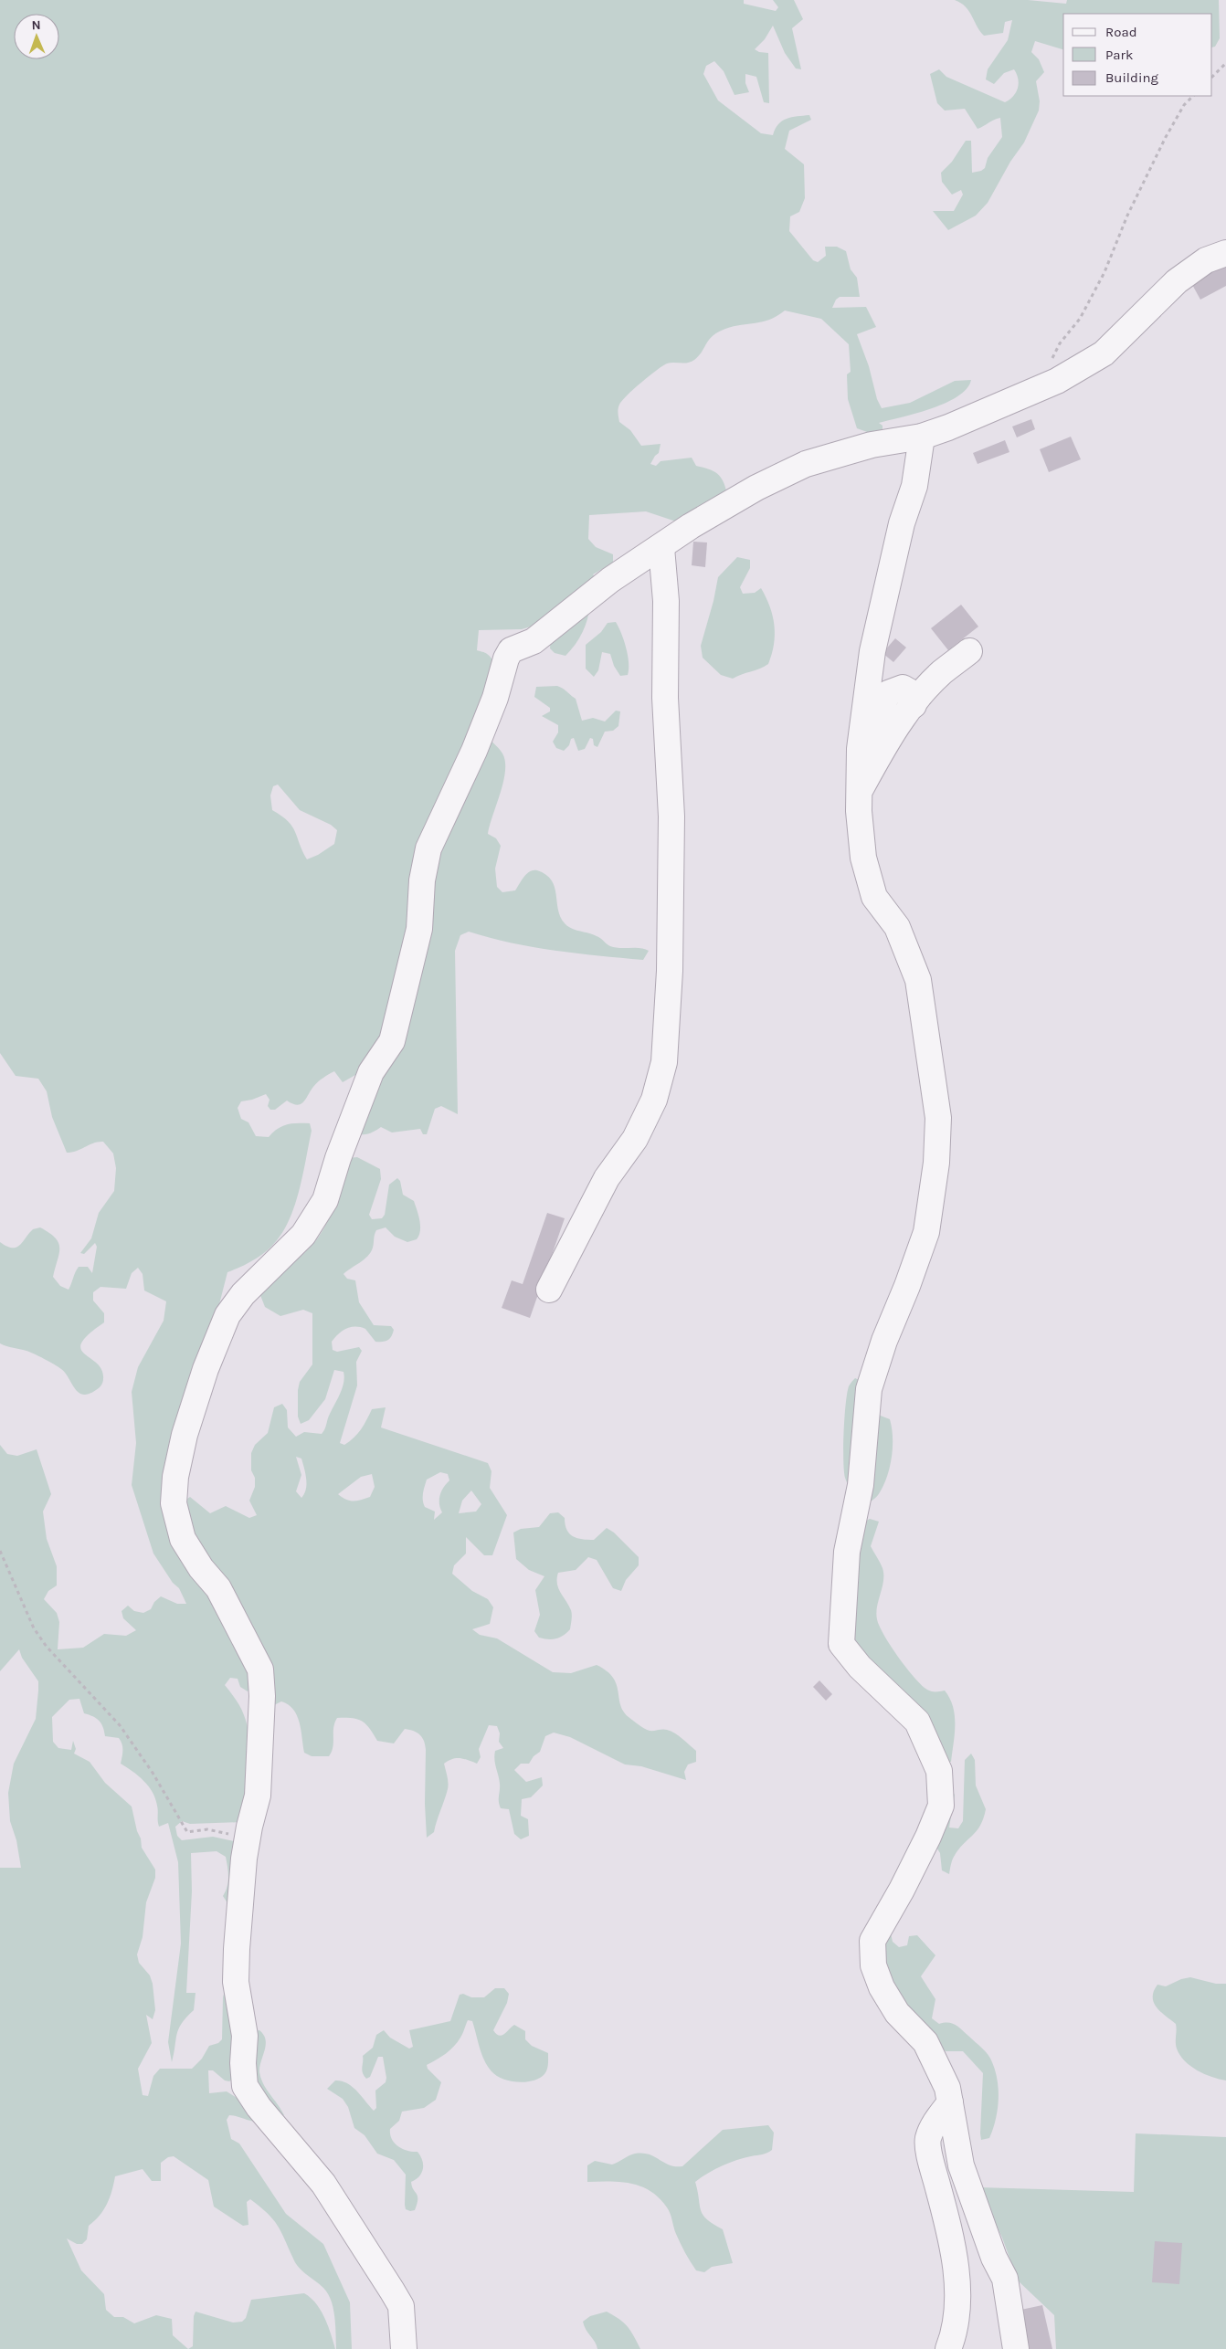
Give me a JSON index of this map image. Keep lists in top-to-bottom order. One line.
{"legend":["Road","Park","Building"],"north":"top"}
